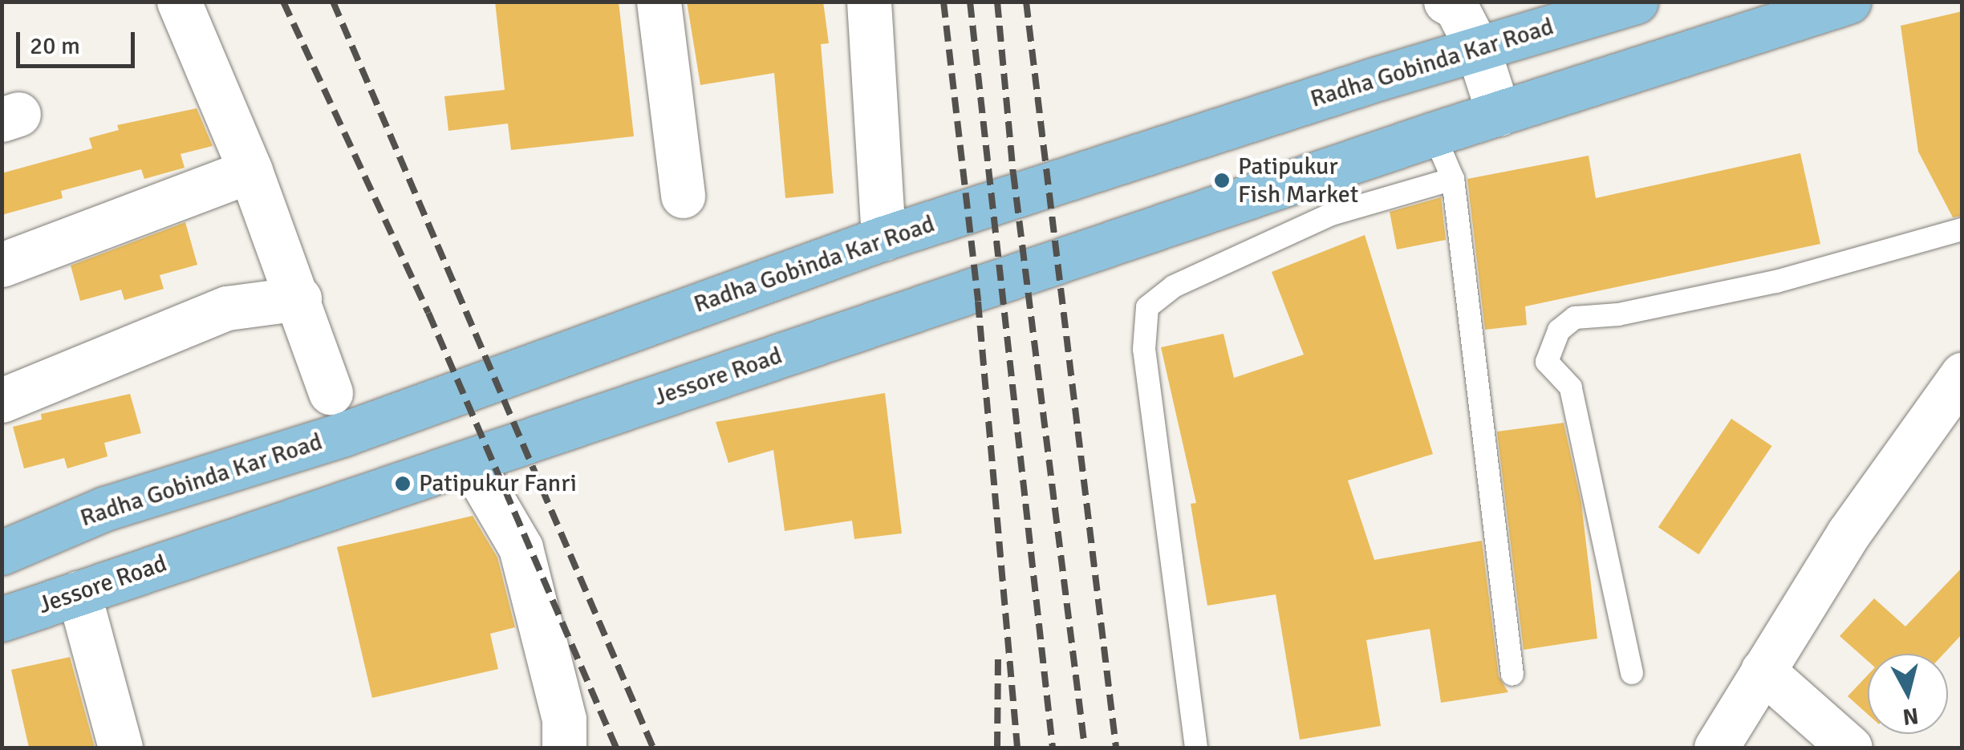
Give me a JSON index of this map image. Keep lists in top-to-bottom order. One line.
{"streets":{"main road":["Radha Gobinda Kar Road","Jessore Road"]},"places":["Patipukur Fish Market","Patipukur Fanri"],"scale_bar":"20 m","north":"bottom"}
